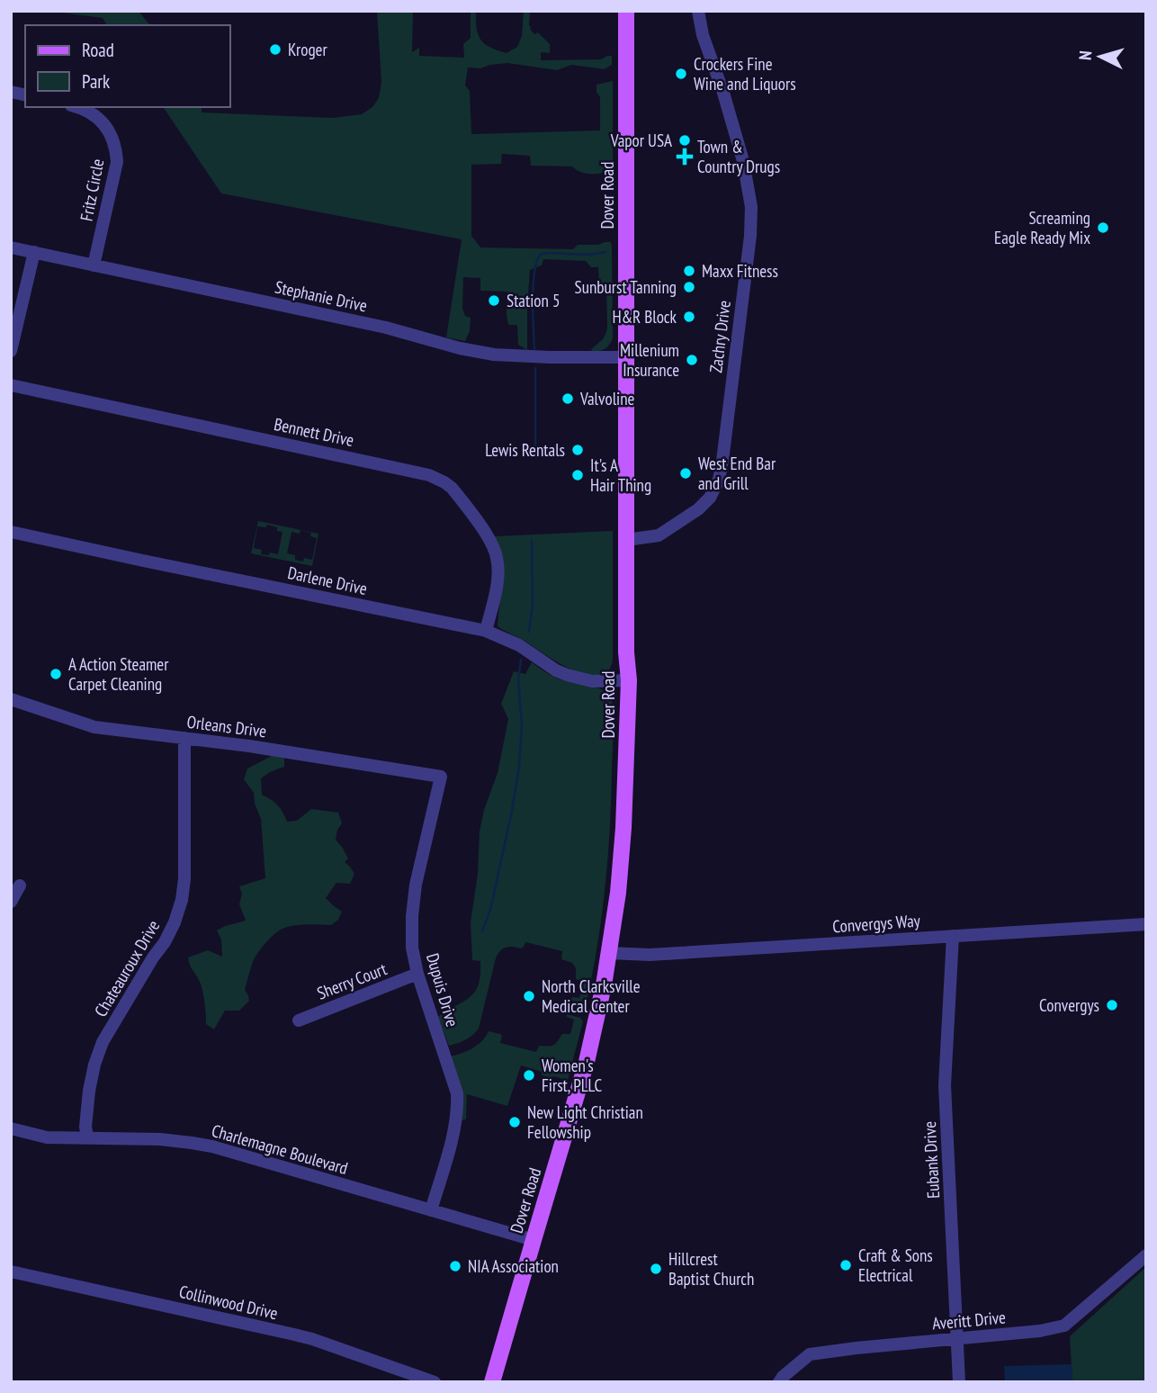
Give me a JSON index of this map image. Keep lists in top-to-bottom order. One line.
{"streets":{"main road":["Dover Road"],"street":["Fritz Circle","Stephanie Drive","Zachry Drive","Bennett Drive","Darlene Drive","Orleans Drive","Convergys Way","Chateauroux Drive","Sherry Court","Dupuis Drive","Charlemagne Boulevard","Eubank Drive","Collinwood Drive","Averitt Drive"]},"crossings":[["Fritz Circle","Stephanie Drive"],["Dover Road","Stephanie Drive"],["Dover Road","Zachry Drive"],["Dover Road","Darlene Drive"],["Dover Road","Convergys Way"],["Dover Road","Charlemagne Boulevard"],["Bennett Drive","Darlene Drive"],["Orleans Drive","Chateauroux Drive"],["Orleans Drive","Dupuis Drive"],["Convergys Way","Eubank Drive"],["Chateauroux Drive","Charlemagne Boulevard"],["Sherry Court","Dupuis Drive"],["Dupuis Drive","Charlemagne Boulevard"],["Eubank Drive","Averitt Drive"]],"places":{"other":["Kroger","Crockers Fine Wine and Liquors","Vapor USA","Screaming Eagle Ready Mix","Maxx Fitness","Sunburst Tanning","Station 5","H&R Block","Millenium Insurance","Valvoline","Lewis Rentals","West End Bar and Grill","It's A Hair Thing","A Action Steamer Carpet Cleaning","North Clarksville Medical Center","Convergys","Women's First, PLLC","New Light Christian Fellowship","Craft & Sons Electrical","NIA Association","Hillcrest Baptist Church"],"health":["Town & Country Drugs"]},"legend":["Road","Park"],"north":"left"}
